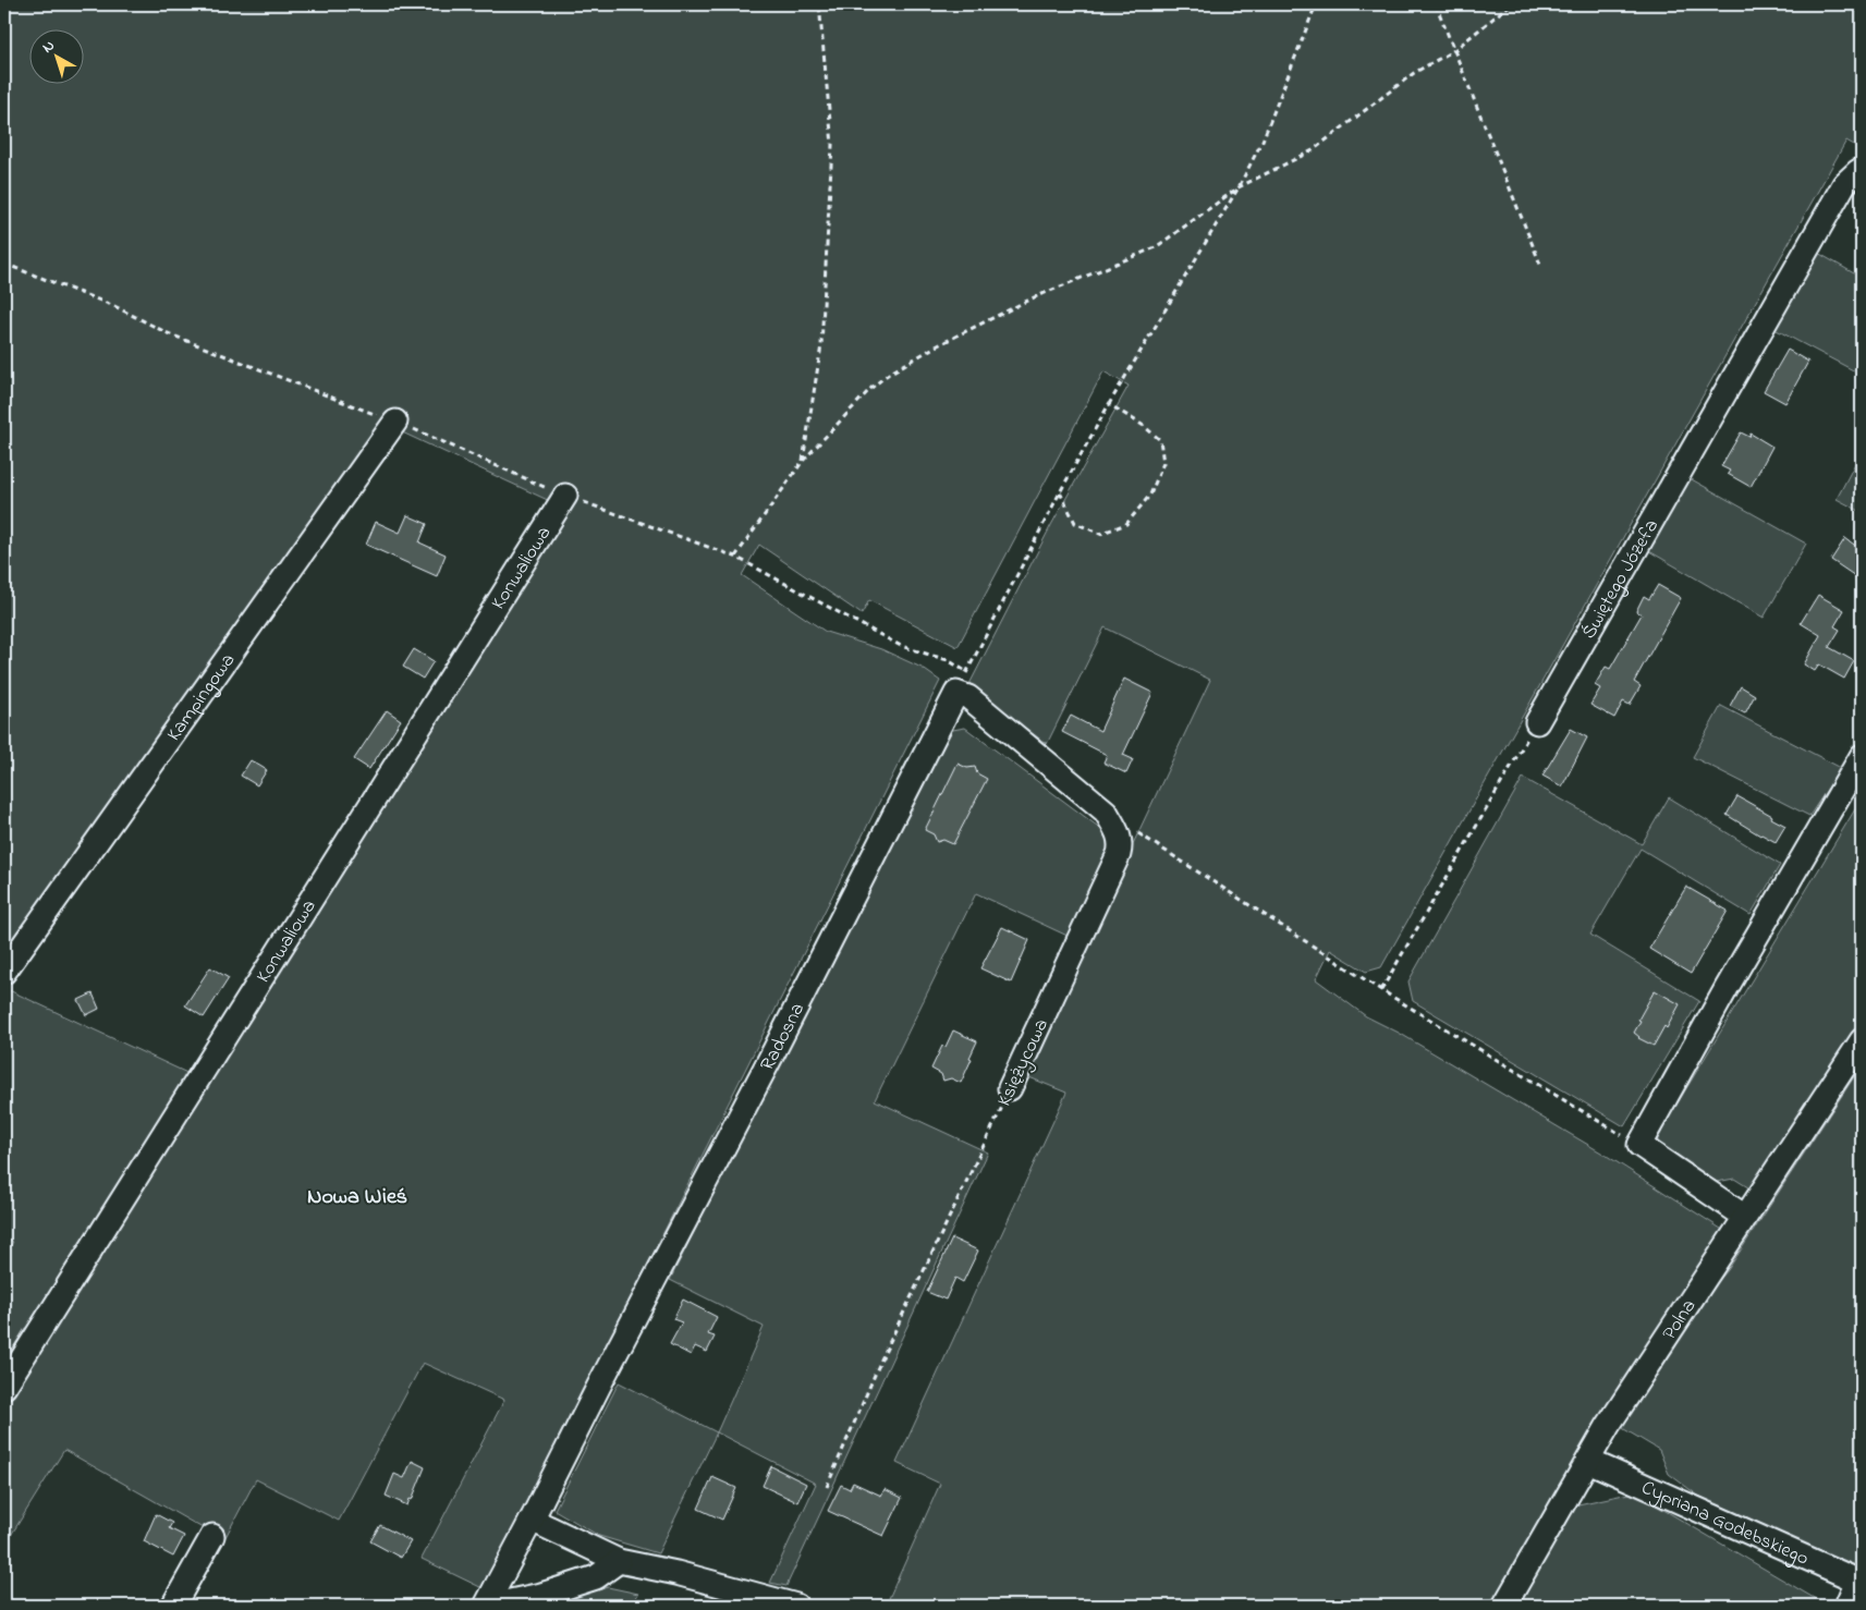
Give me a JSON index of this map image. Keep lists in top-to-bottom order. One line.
{"streets":{"street":["Konwaliowa","Świętego Józefa","Kampingowa","Radosna","Księżycowa","Polna","Cypriana Godebskiego"]},"crossings":[["Radosna","Księżycowa"],["Polna","Cypriana Godebskiego"]],"districts":["Nowa Wieś"],"north":"top left"}
